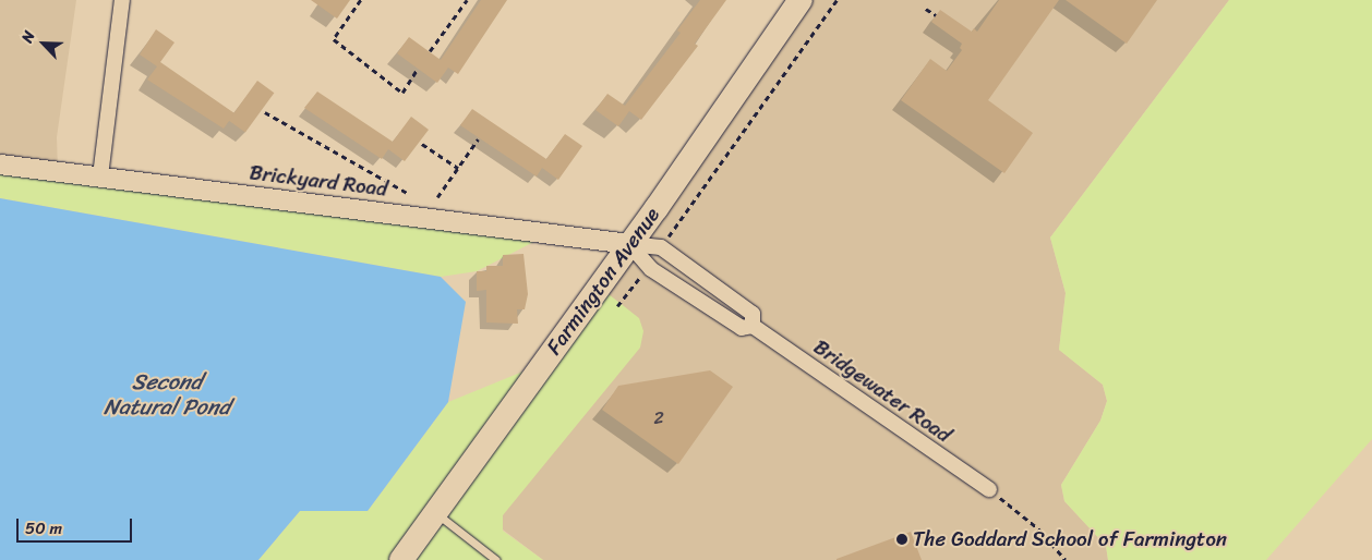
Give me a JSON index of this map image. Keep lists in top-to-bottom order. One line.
{"streets":{"main road":["Farmington Avenue"],"street":["Brickyard Road","Bridgewater Road"]},"crossings":[["Brickyard Road","Farmington Avenue"],["Brickyard Road","Bridgewater Road"],["Farmington Avenue","Bridgewater Road"]],"water":["Second Natural Pond"],"places":["The Goddard School of Farmington"],"house_numbers":["2"],"scale_bar":"50 m","north":"top left"}
